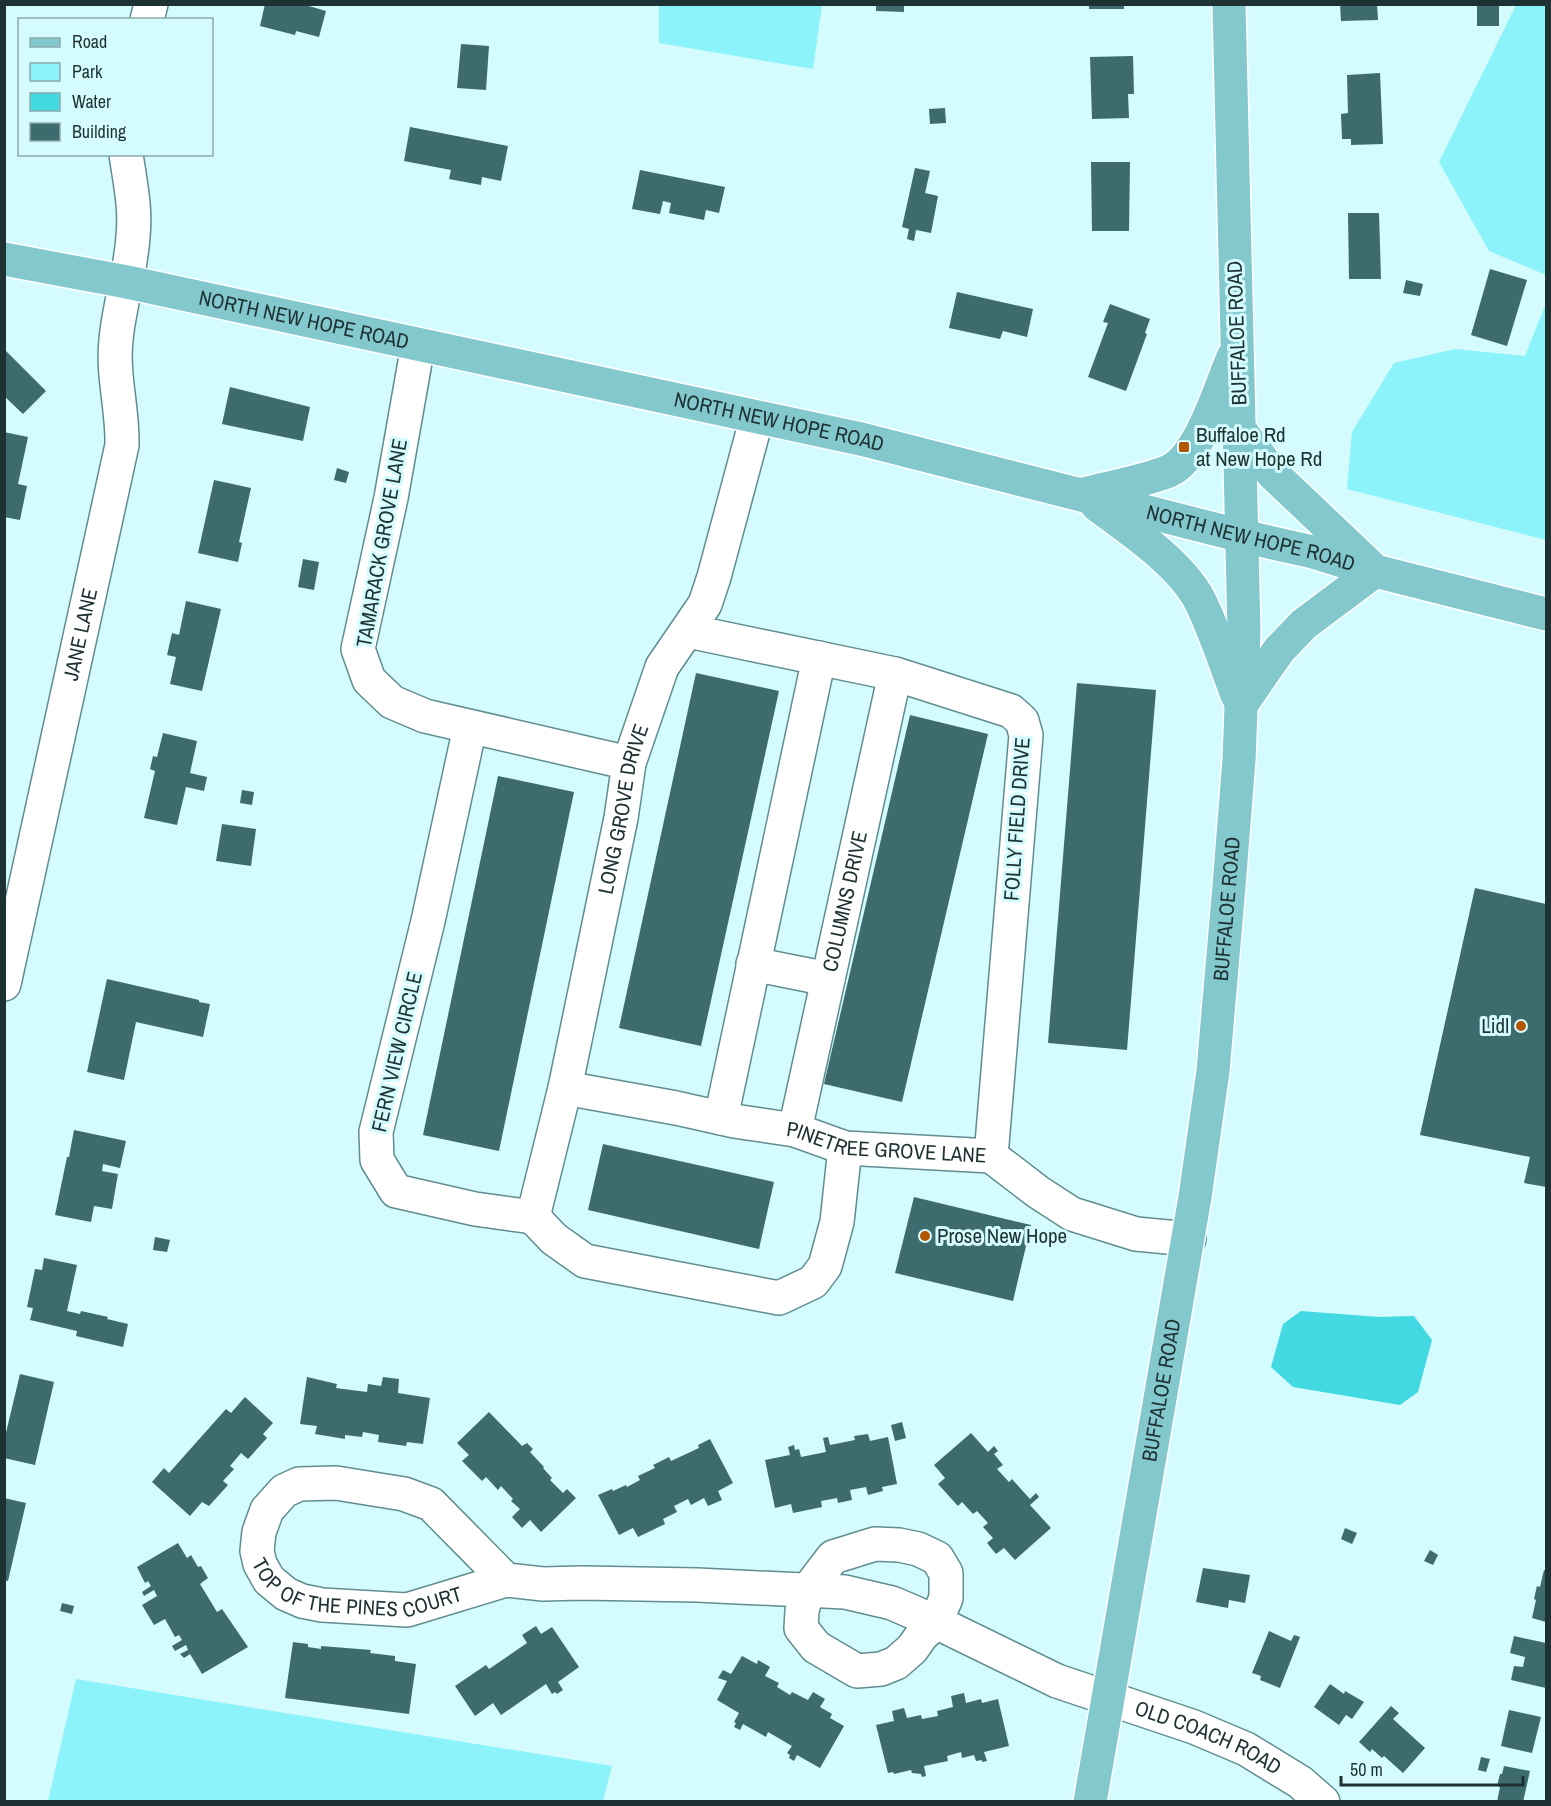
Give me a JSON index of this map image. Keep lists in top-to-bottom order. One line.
{"streets":{"main road":["NORTH NEW HOPE ROAD","BUFFALOE ROAD"],"street":["TAMARACK GROVE LANE","JANE LANE","LONG GROVE DRIVE","FOLLY FIELD DRIVE","COLUMNS DRIVE","FERN VIEW CIRCLE","PINETREE GROVE LANE","TOP OF THE PINES COURT","OLD COACH ROAD"]},"crossings":[["NORTH NEW HOPE ROAD","BUFFALOE ROAD"],["NORTH NEW HOPE ROAD","TAMARACK GROVE LANE"],["NORTH NEW HOPE ROAD","JANE LANE"],["NORTH NEW HOPE ROAD","LONG GROVE DRIVE"],["BUFFALOE ROAD","PINETREE GROVE LANE"],["BUFFALOE ROAD","TOP OF THE PINES COURT"],["BUFFALOE ROAD","OLD COACH ROAD"],["TAMARACK GROVE LANE","LONG GROVE DRIVE"],["TAMARACK GROVE LANE","FERN VIEW CIRCLE"],["LONG GROVE DRIVE","FOLLY FIELD DRIVE"],["LONG GROVE DRIVE","FERN VIEW CIRCLE"],["LONG GROVE DRIVE","PINETREE GROVE LANE"],["FOLLY FIELD DRIVE","COLUMNS DRIVE"],["FOLLY FIELD DRIVE","PINETREE GROVE LANE"],["COLUMNS DRIVE","PINETREE GROVE LANE"],["TOP OF THE PINES COURT","OLD COACH ROAD"]],"places":{"transit":["Buffaloe Rd at New Hope Rd"],"other":["Lidl","Prose New Hope"]},"legend":["Road","Park","Water","Building"],"scale_bar":"50 m"}
